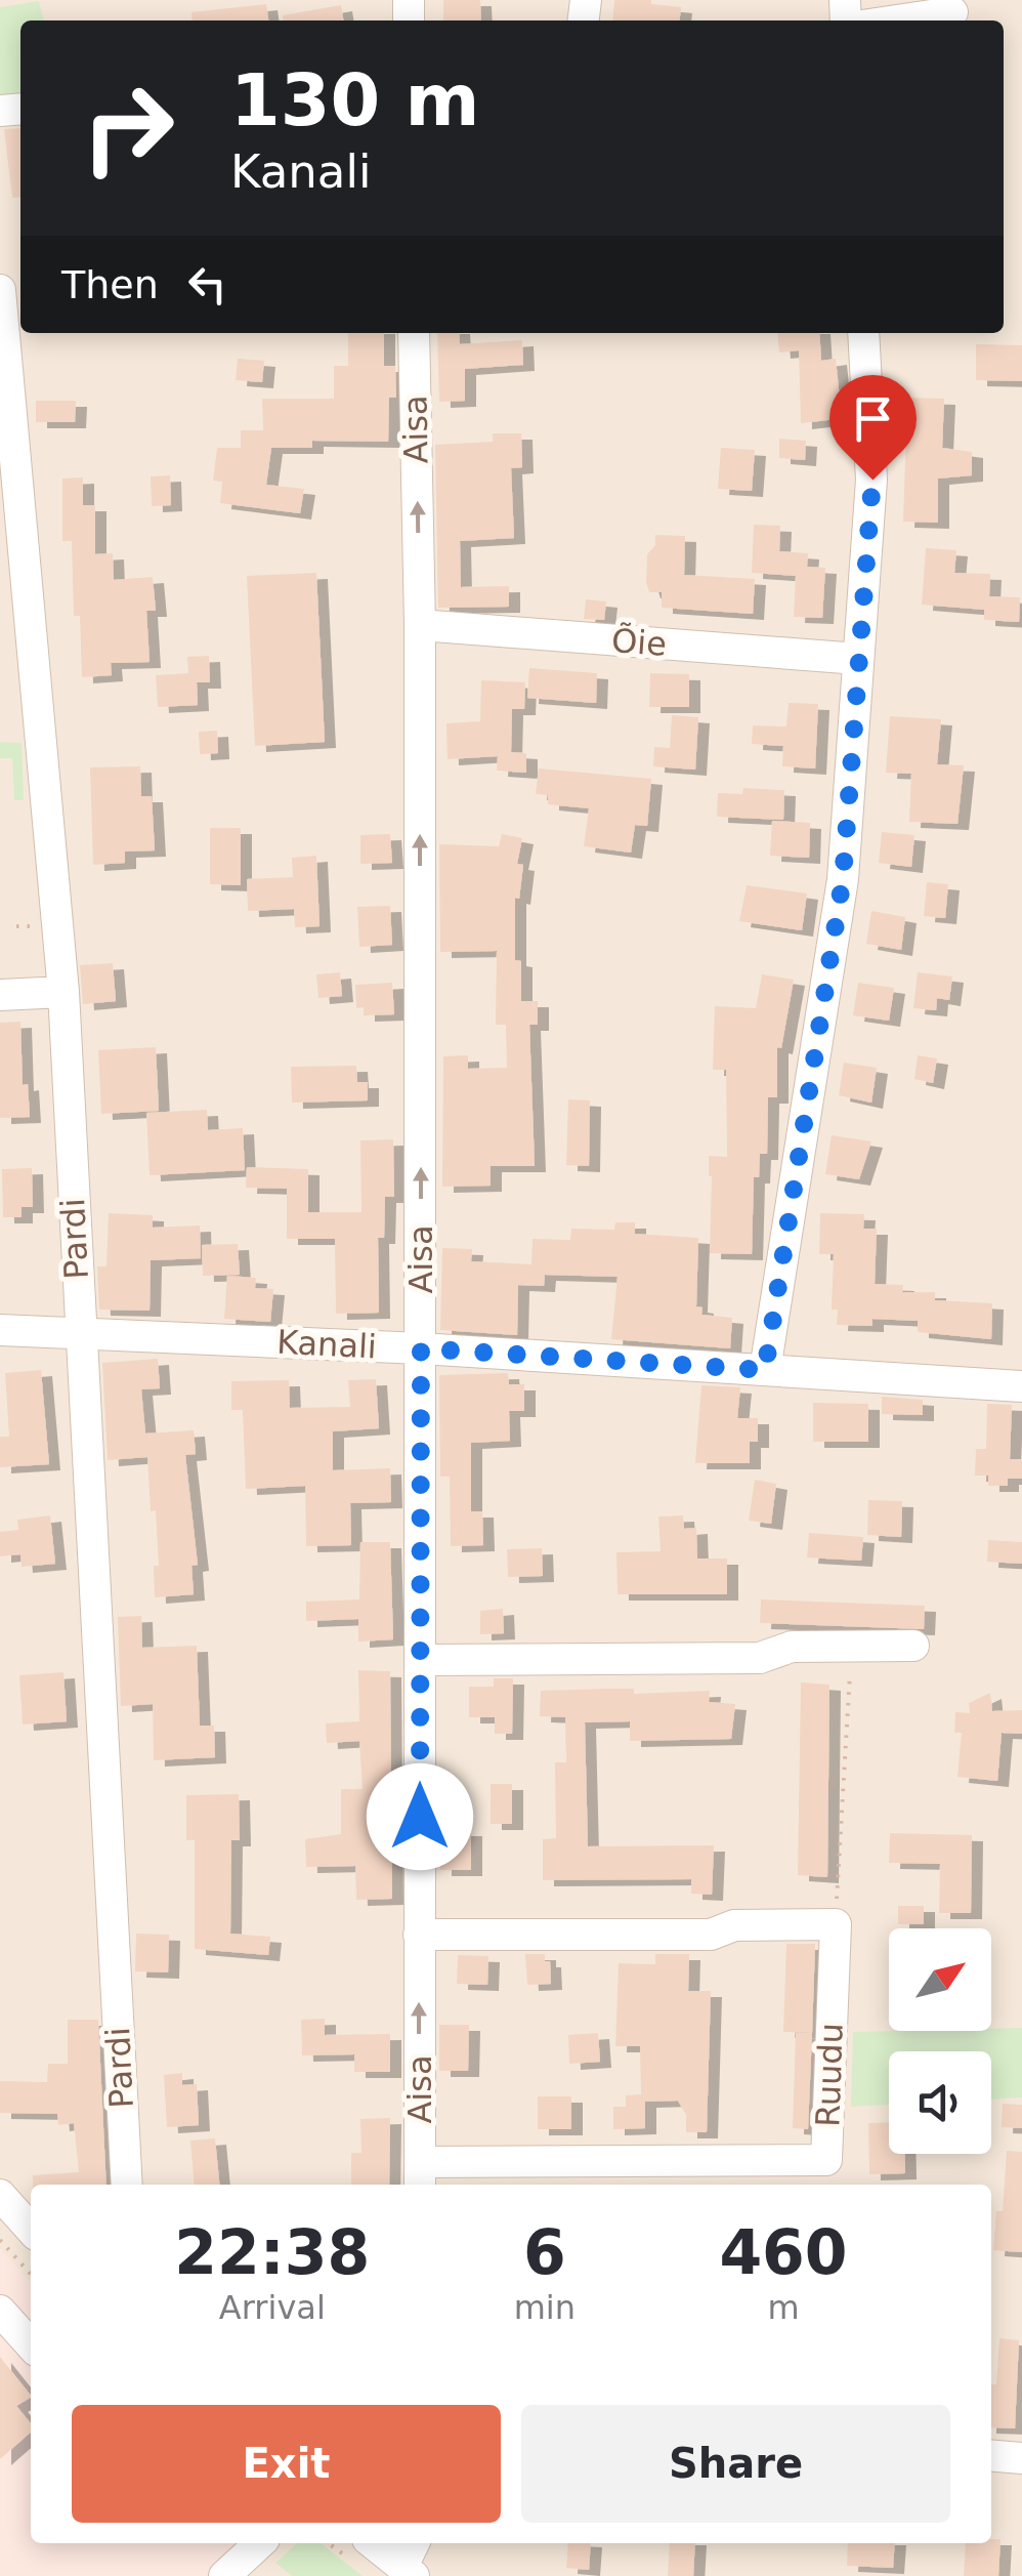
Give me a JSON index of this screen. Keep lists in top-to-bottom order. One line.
{"streets":{"street":["Aisa","Õie","Pardi","Kanali","Ruudu"]},"crossings":[["Aisa","Õie"],["Aisa","Kanali"],["Aisa","Ruudu"],["Pardi","Kanali"]],"one_way":["Aisa"],"north":"top right","page":{"turn":["130 m","Kanali"],"then":"Then","eta":["22:38","Arrival","6","min","460","m"],"buttons":["Exit","Share"]}}
